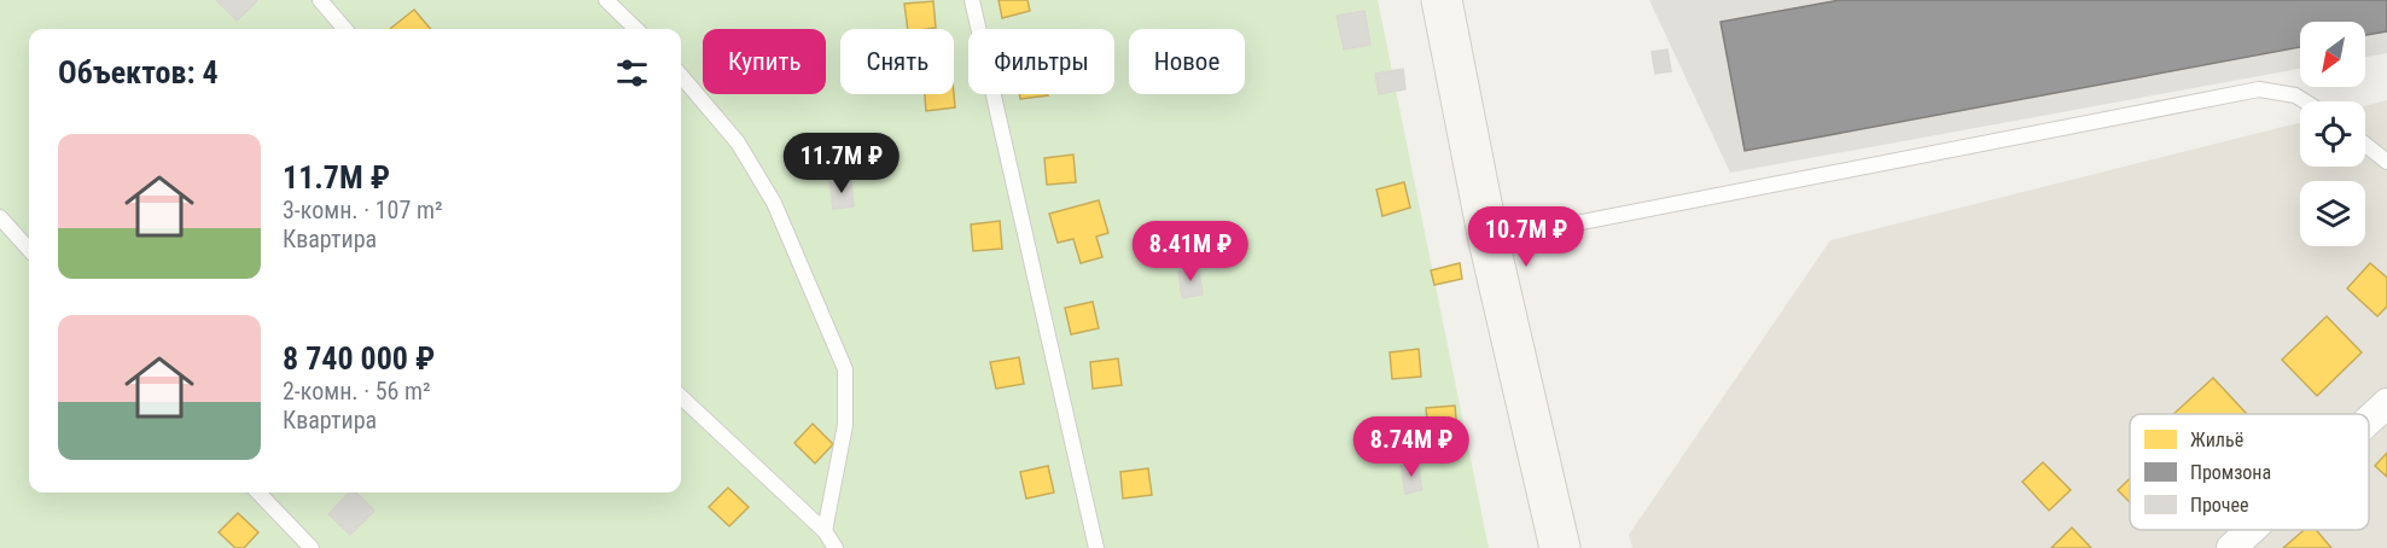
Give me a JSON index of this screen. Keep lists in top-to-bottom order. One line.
{"legend":["Жильё","Промзона","Прочее"],"north":"bottom left","page":{"chip":["Купить","Снять","Фильтры","Новое"],"heading":"Объектов: 4","list":[{"name":"11.7M ₽","note":"3-комн. · 107 m² · Квартира"},{"name":"8 740 000 ₽","note":"2-комн. · 56 m² · Квартира"}],"price":["11.7M ₽","10.7M ₽","8.41M ₽","8.74M ₽"]}}
